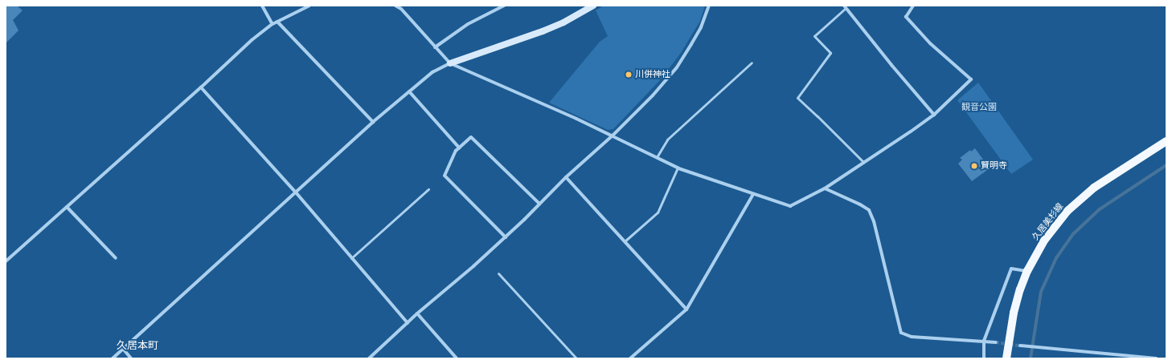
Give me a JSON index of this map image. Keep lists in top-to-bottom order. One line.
{"streets":{"main road":["久居美杉線"]},"districts":["久居本町"],"parks":["観音公園"],"places":["川併神社","賢明寺"]}
